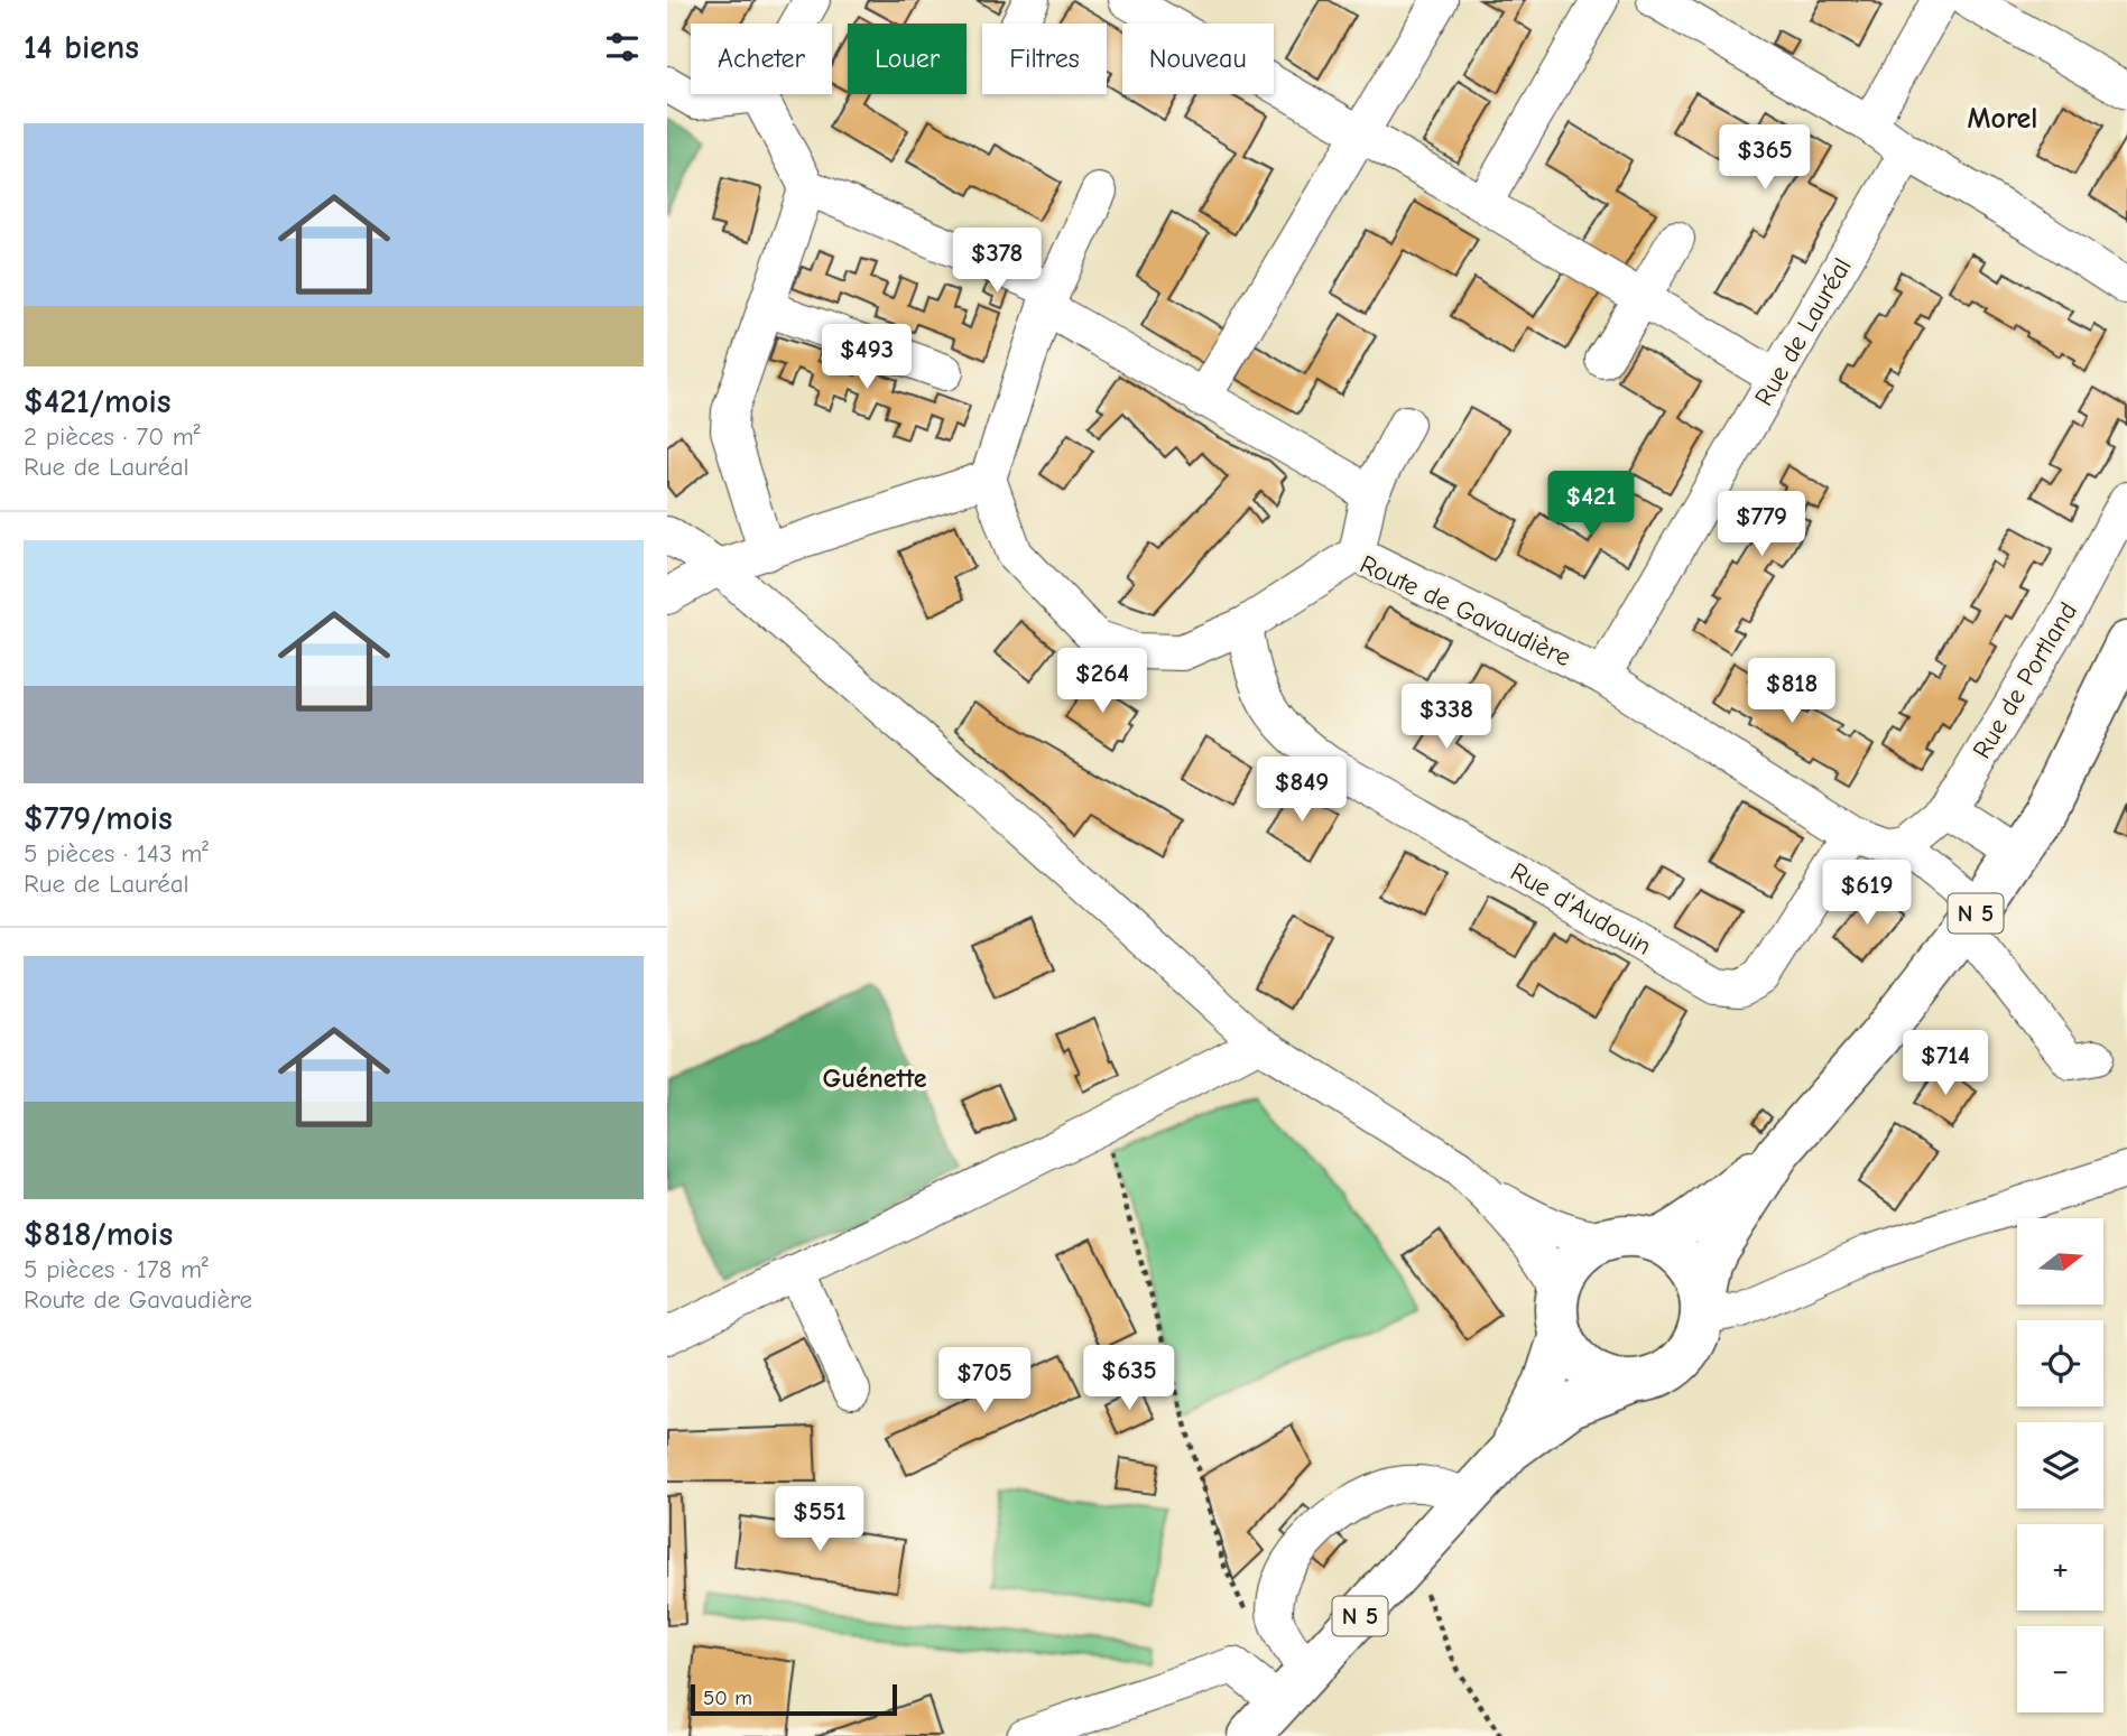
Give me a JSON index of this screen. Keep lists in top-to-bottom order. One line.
{"streets":{"main road":["N 5"],"street":["Rue de Lauréal","Route de Gavaudière","Rue de Portland","Rue d'Audouin"]},"crossings":[["Rue de Lauréal","Route de Gavaudière"],["Route de Gavaudière","Rue de Portland"],["Route de Gavaudière","Rue d'Audouin"]],"districts":["Morel","Guénette"],"scale_bar":"50 m","north":"right","page":{"heading":"14 biens","chip":["Acheter","Louer","Filtres","Nouveau"],"list":[{"name":"$421/mois","note":"2 pièces · 70 m² · Rue de Lauréal"},{"name":"$779/mois","note":"5 pièces · 143 m² · Rue de Lauréal"},{"name":"$818/mois","note":"5 pièces · 178 m² · Route de Gavaudière"}],"price":["$365","$378","$493","$421","$779","$264","$818","$338","$849","$619","$714","$635","$705","$551"],"map_buttons":["+","−"],"scale":"50 m"}}
